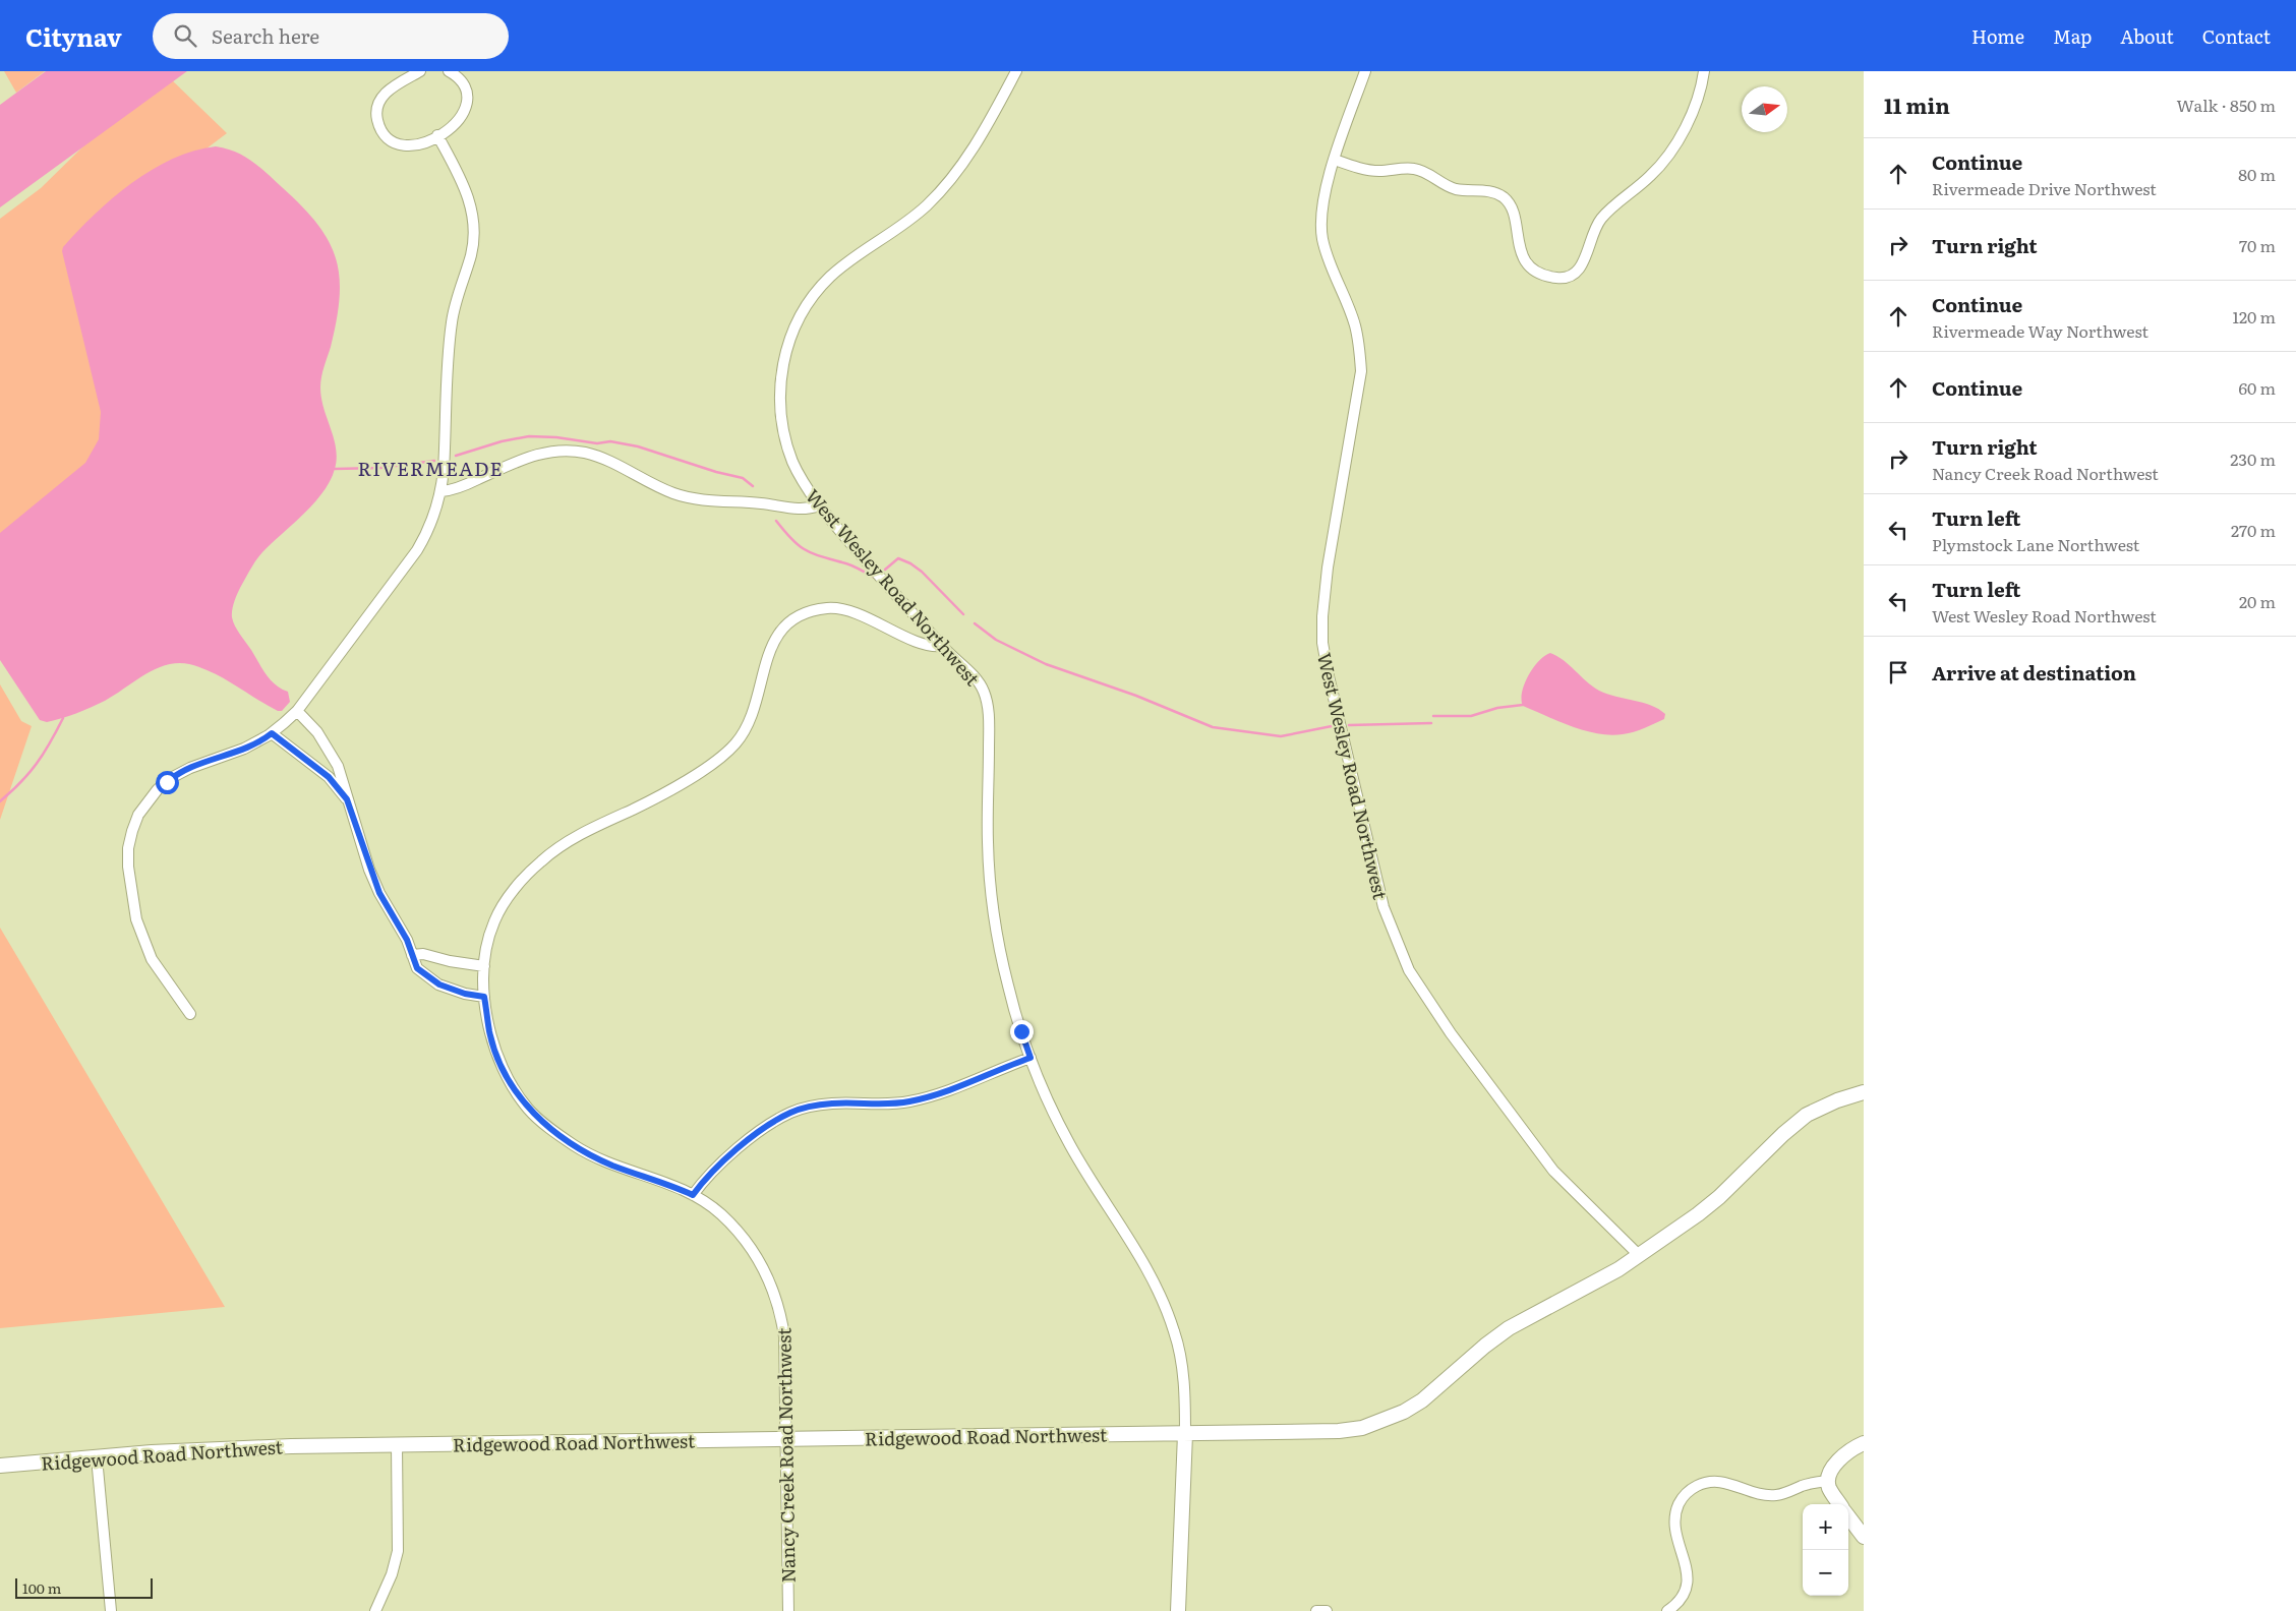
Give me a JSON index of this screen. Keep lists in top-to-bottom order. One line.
{"streets":{"street":["West Wesley Road Northwest","Ridgewood Road Northwest","Nancy Creek Road Northwest"]},"crossings":[["West Wesley Road Northwest","Ridgewood Road Northwest"],["West Wesley Road Northwest","Nancy Creek Road Northwest"],["Ridgewood Road Northwest","Nancy Creek Road Northwest"]],"districts":["RIVERMEADE"],"scale_bar":"100 m","north":"right","page":{"header":"Citynav","search":"Search here","nav":["Home","Map","About","Contact"],"heading":["11 min","Walk · 850 m"],"list":[["Continue","Rivermeade Drive Northwest","80 m"],["Turn right","70 m"],["Continue","Rivermeade Way Northwest","120 m"],["Continue","60 m"],["Turn right","Nancy Creek Road Northwest","230 m"],["Turn left","Plymstock Lane Northwest","270 m"],["Turn left","West Wesley Road Northwest","20 m"],"Arrive at destination"],"map_buttons":["+","−"],"scale":"100 m"}}
